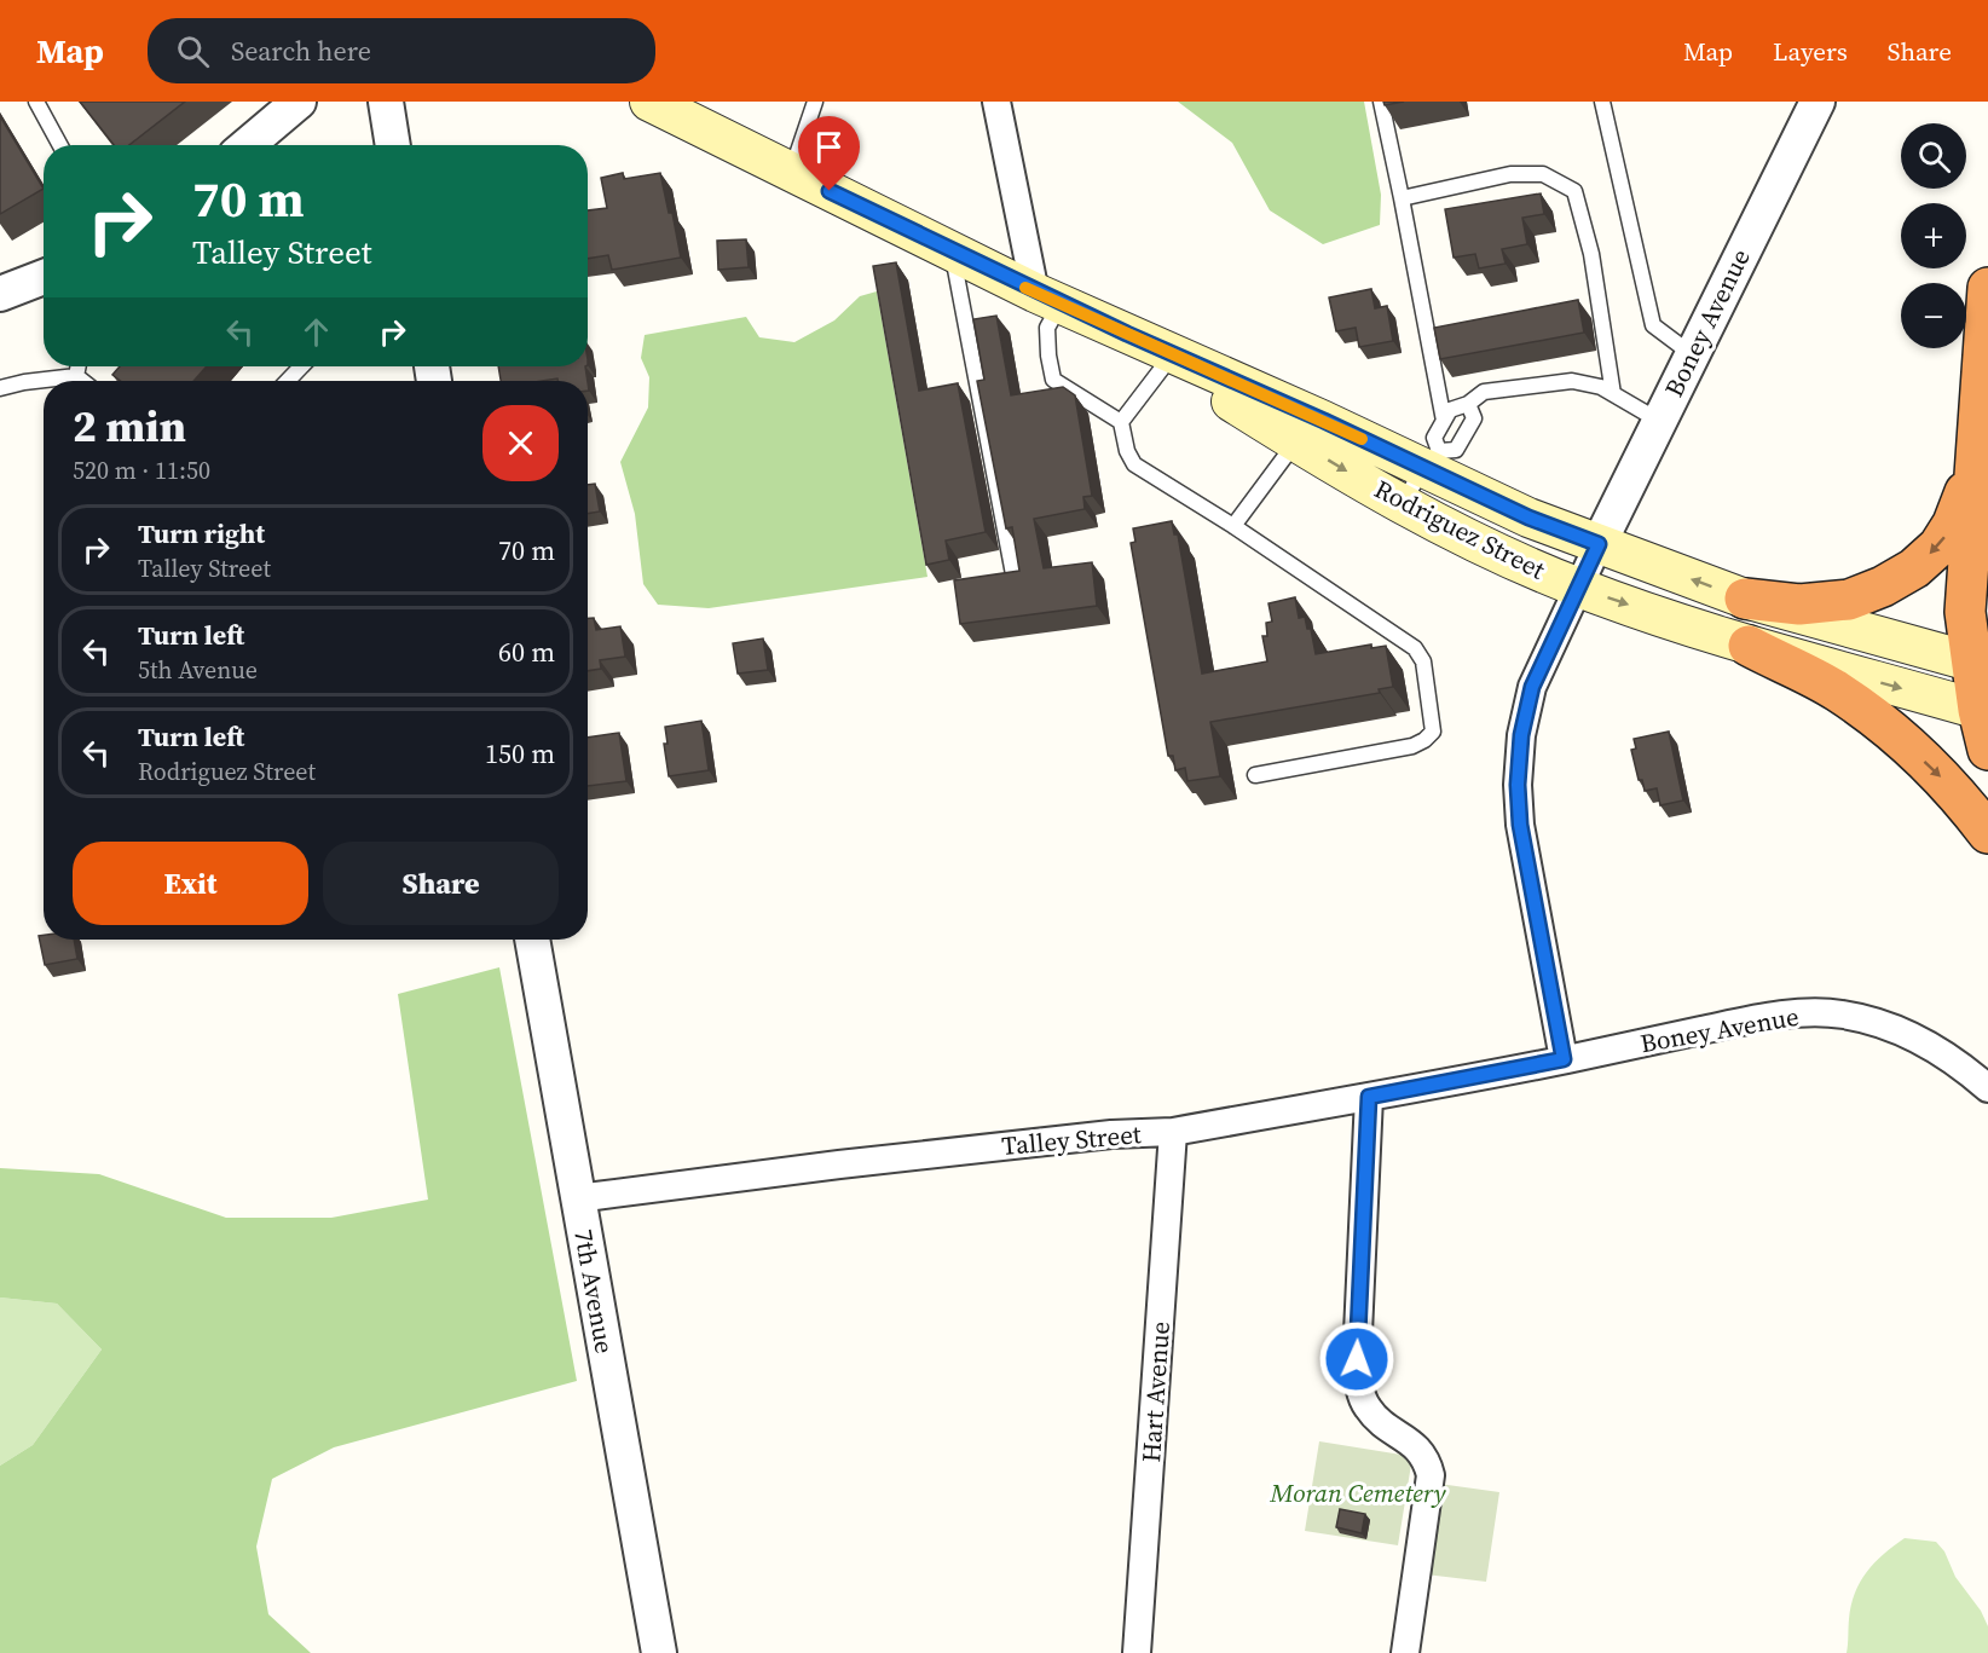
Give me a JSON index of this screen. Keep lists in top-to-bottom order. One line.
{"streets":{"main road":["Rodriguez Street"],"street":["Boney Avenue","Talley Street","7th Avenue","Hart Avenue"]},"crossings":[["Boney Avenue","Rodriguez Street"],["Boney Avenue","Talley Street"],["Talley Street","7th Avenue"],["Talley Street","Hart Avenue"]],"parks":["Moran Cemetery"],"page":{"header":"Map","search":"Search here","nav":["Map","Layers","Share"],"map_buttons":["+","−"],"turn":["70 m","Talley Street"],"heading":["2 min","520 m · 11:50"],"list":[{"name":"Turn right","note":"Talley Street","value":"70 m"},{"name":"Turn left","note":"5th Avenue","value":"60 m"},{"name":"Turn left","note":"Rodriguez Street","value":"150 m"}],"buttons":["Exit","Share"]}}
